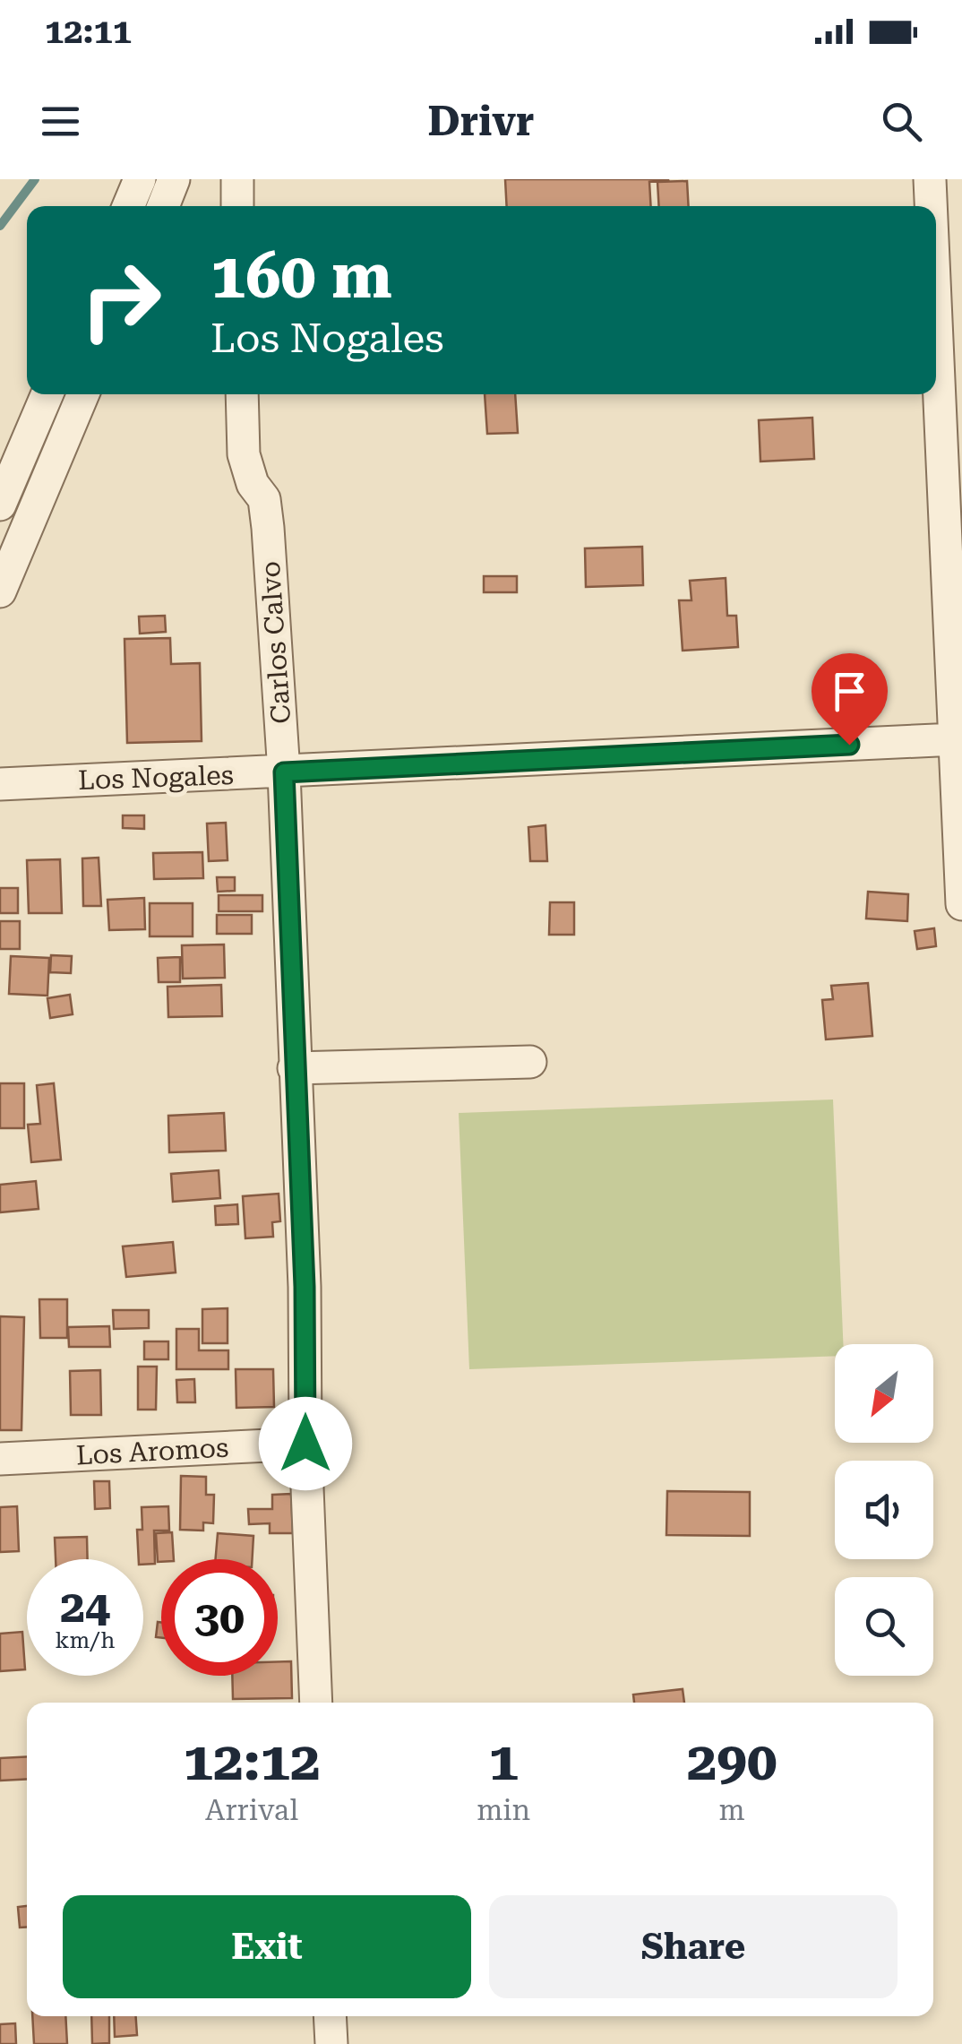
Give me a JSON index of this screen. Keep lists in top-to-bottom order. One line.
{"streets":{"street":["Carlos Calvo","Los Nogales","Los Aromos"]},"crossings":[["Carlos Calvo","Los Nogales"],["Carlos Calvo","Los Aromos"]],"north":"bottom left","page":{"status":"12:11","header":"Drivr","turn":["160 m","Los Nogales"],"speed":"24 km/h","limit":"30","eta":["12:12","Arrival","1","min","290","m"],"buttons":["Exit","Share"]}}
